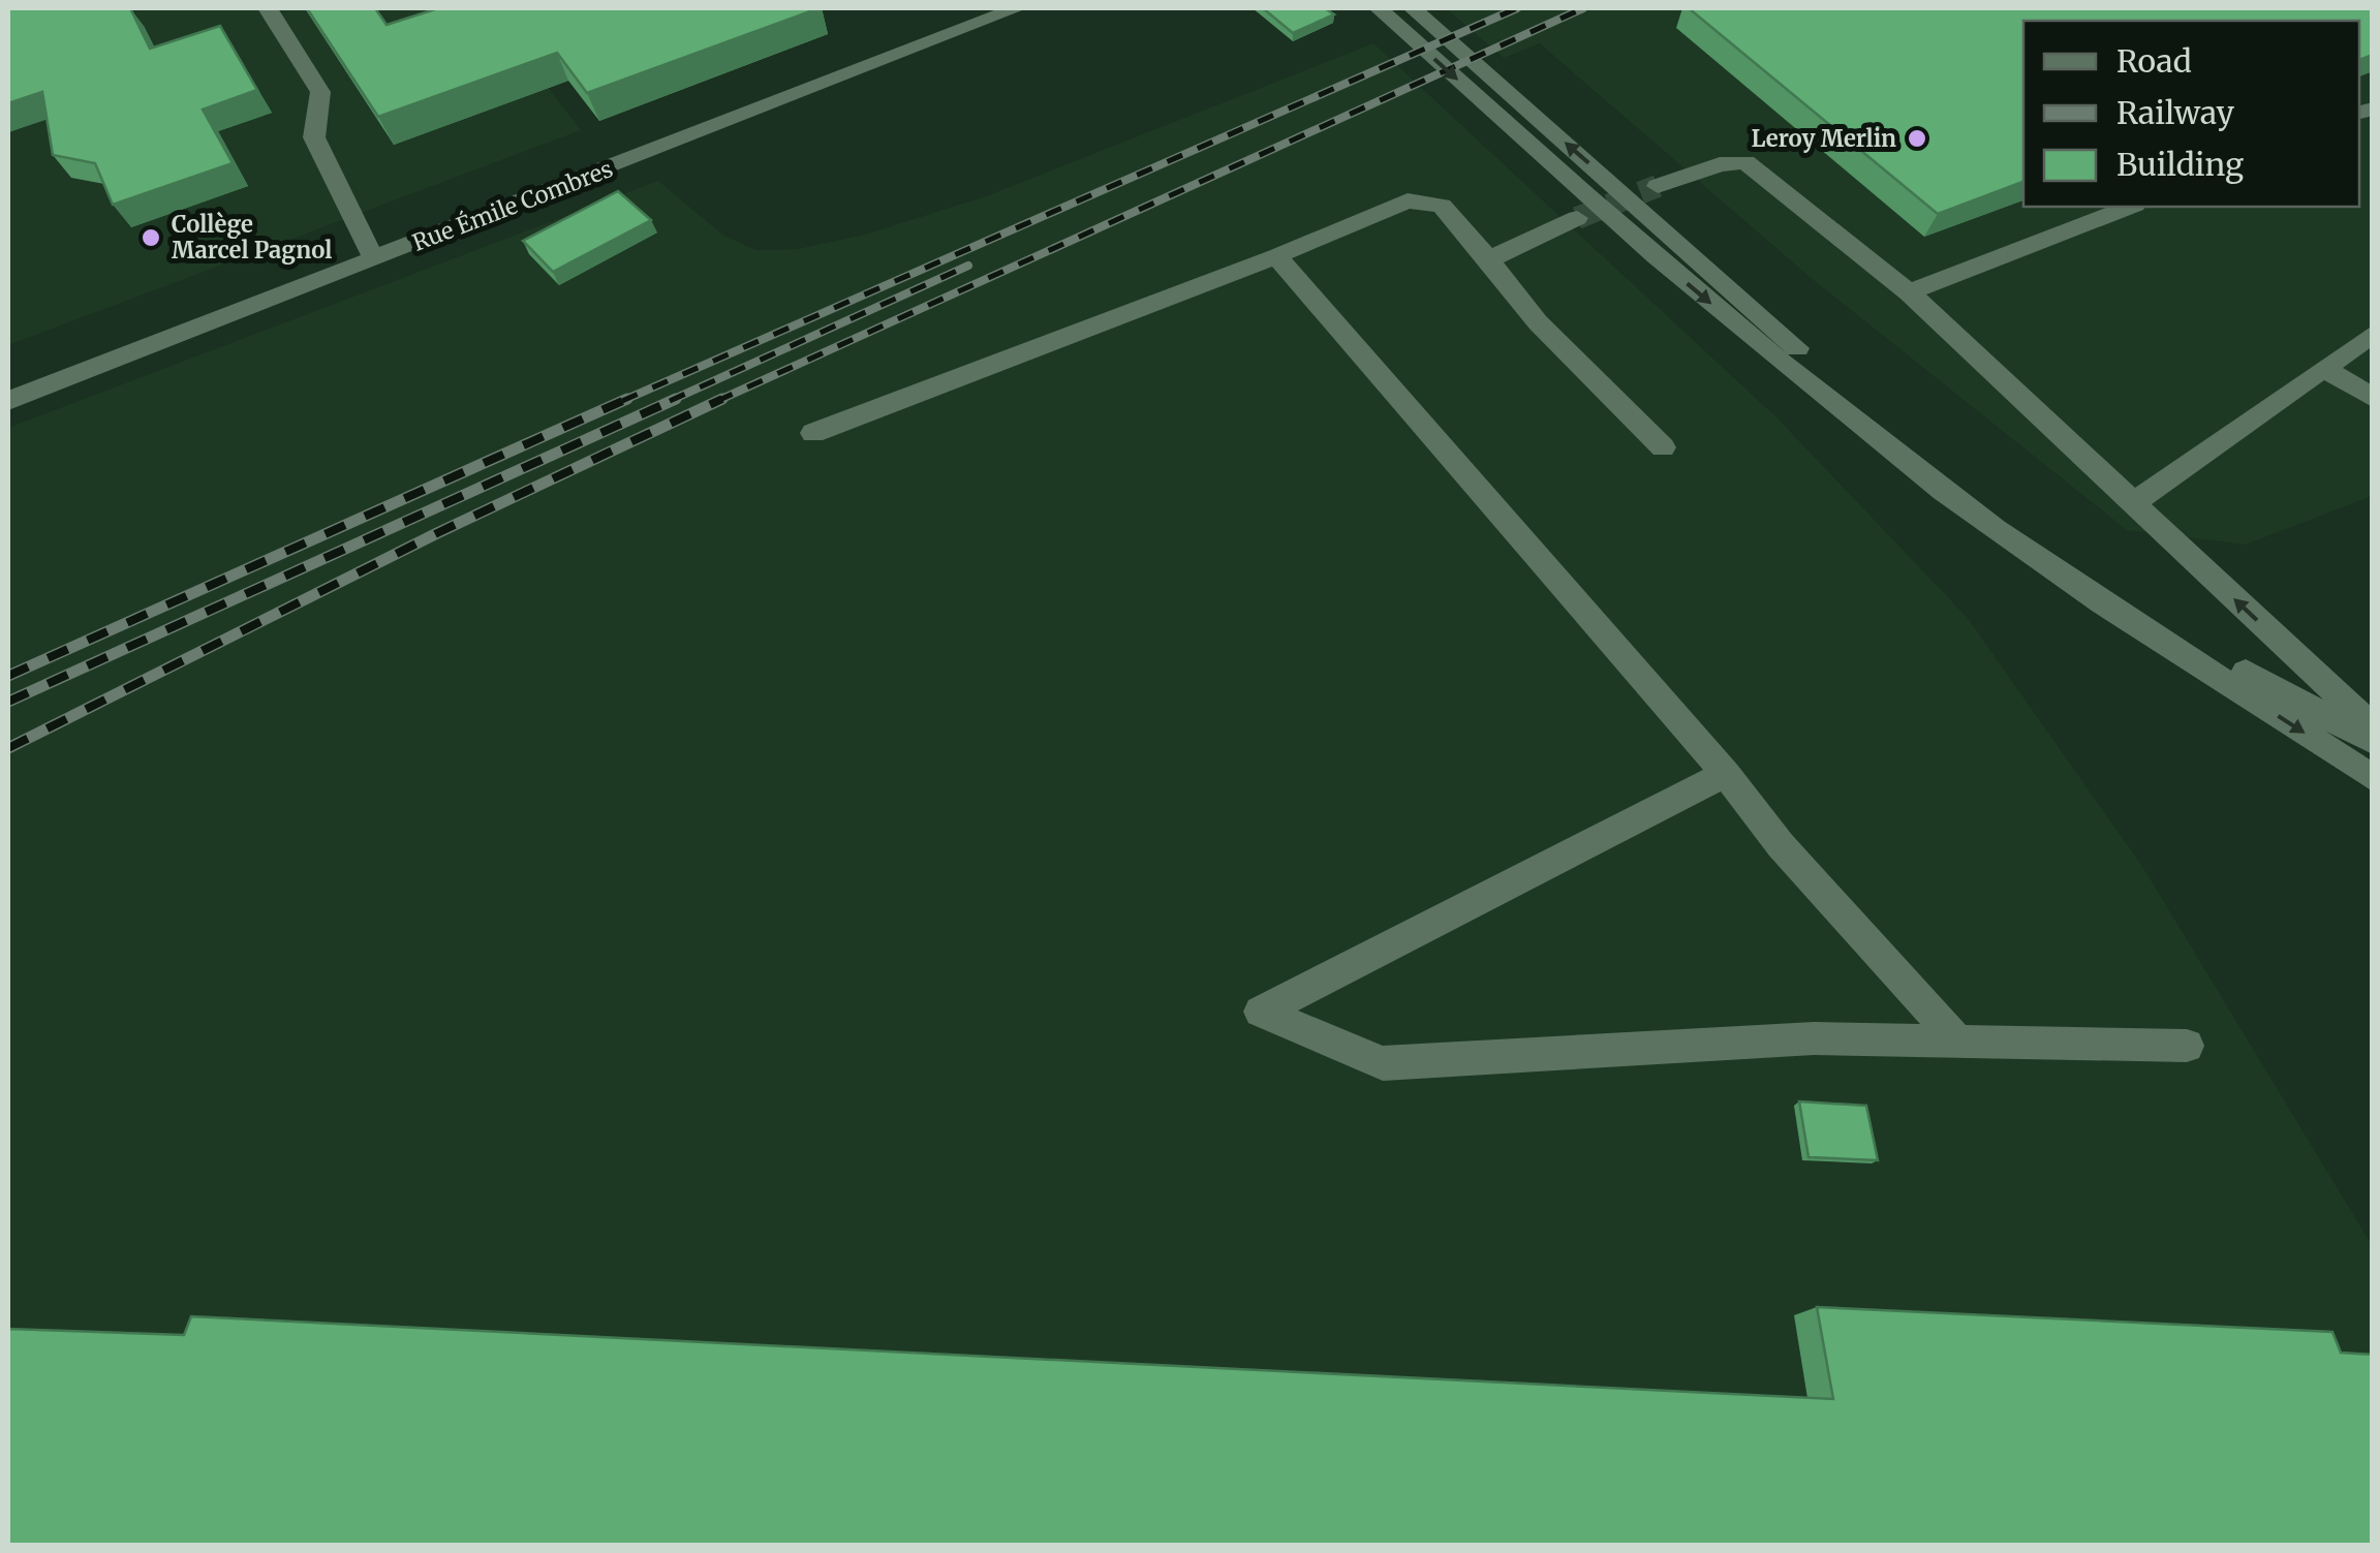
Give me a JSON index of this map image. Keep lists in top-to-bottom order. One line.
{"streets":{"street":["Rue Émile Combres"]},"places":["Leroy Merlin","Collège Marcel Pagnol"],"legend":["Road","Railway","Building"]}
